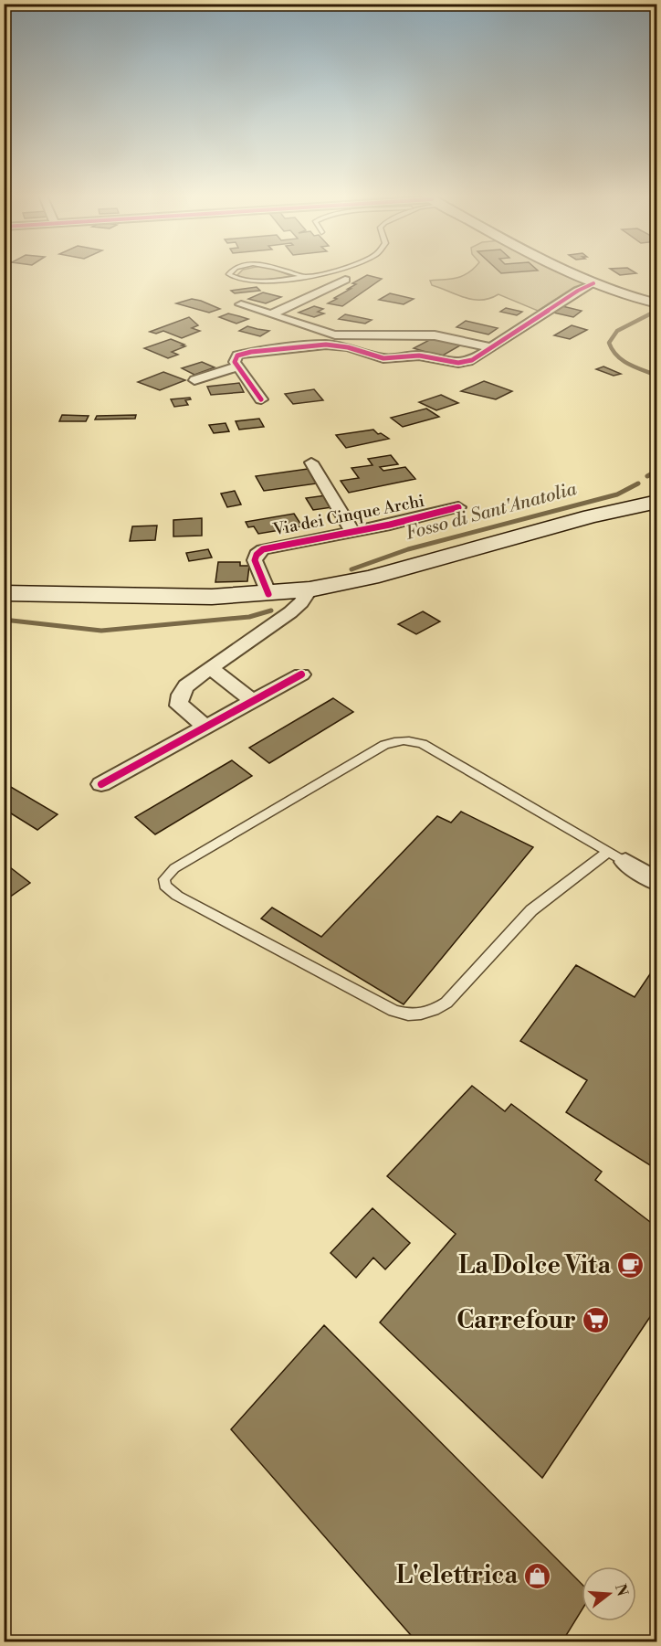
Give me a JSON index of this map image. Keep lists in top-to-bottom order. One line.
{"streets":{"street":["Via dei Cinque Archi"]},"water":["Fosso di Sant'Anatolia"],"places":{"cafe":["La Dolce Vita"],"supermarket":["Carrefour"],"shop":["L'elettrica"]},"north":"right"}
